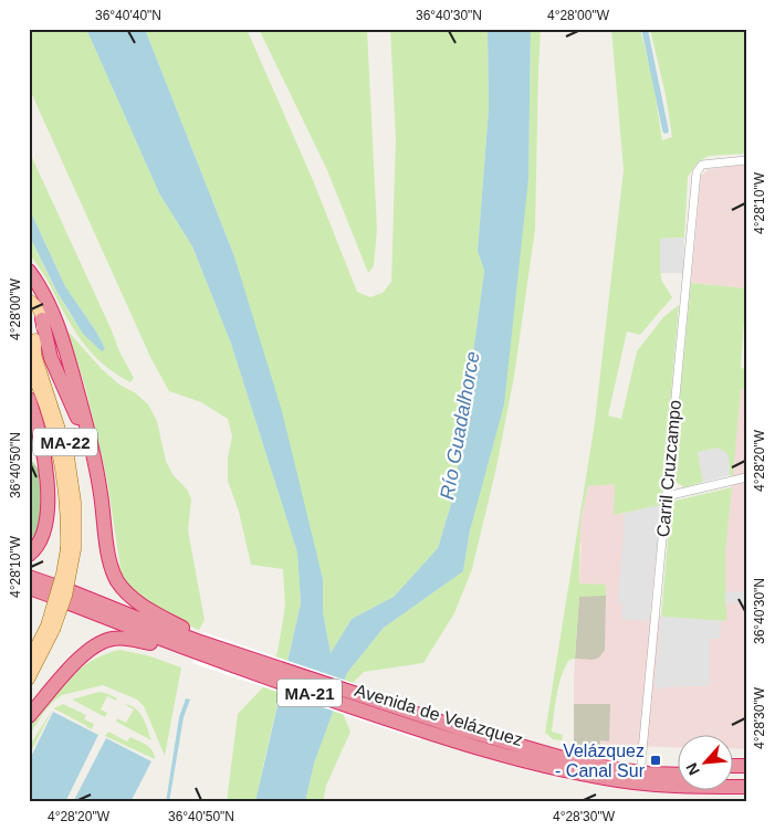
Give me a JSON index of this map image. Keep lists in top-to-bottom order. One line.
{"streets":{"highway":["MA-21","Avenida de Velázquez"],"main road":["MA-22"],"street":["Carril Cruzcampo"]},"crossings":[["MA-22","Avenida de Velázquez"]],"water":["Río Guadalhorce"],"places":{"transit":["Velázquez - Canal Sur"]},"north":"bottom left","coordinates":["36°40'40\"N","36°40'30\"N","4°28'00\"W","4°28'10\"W","4°28'20\"W","36°40'50\"N","4°28'30\"W"]}
